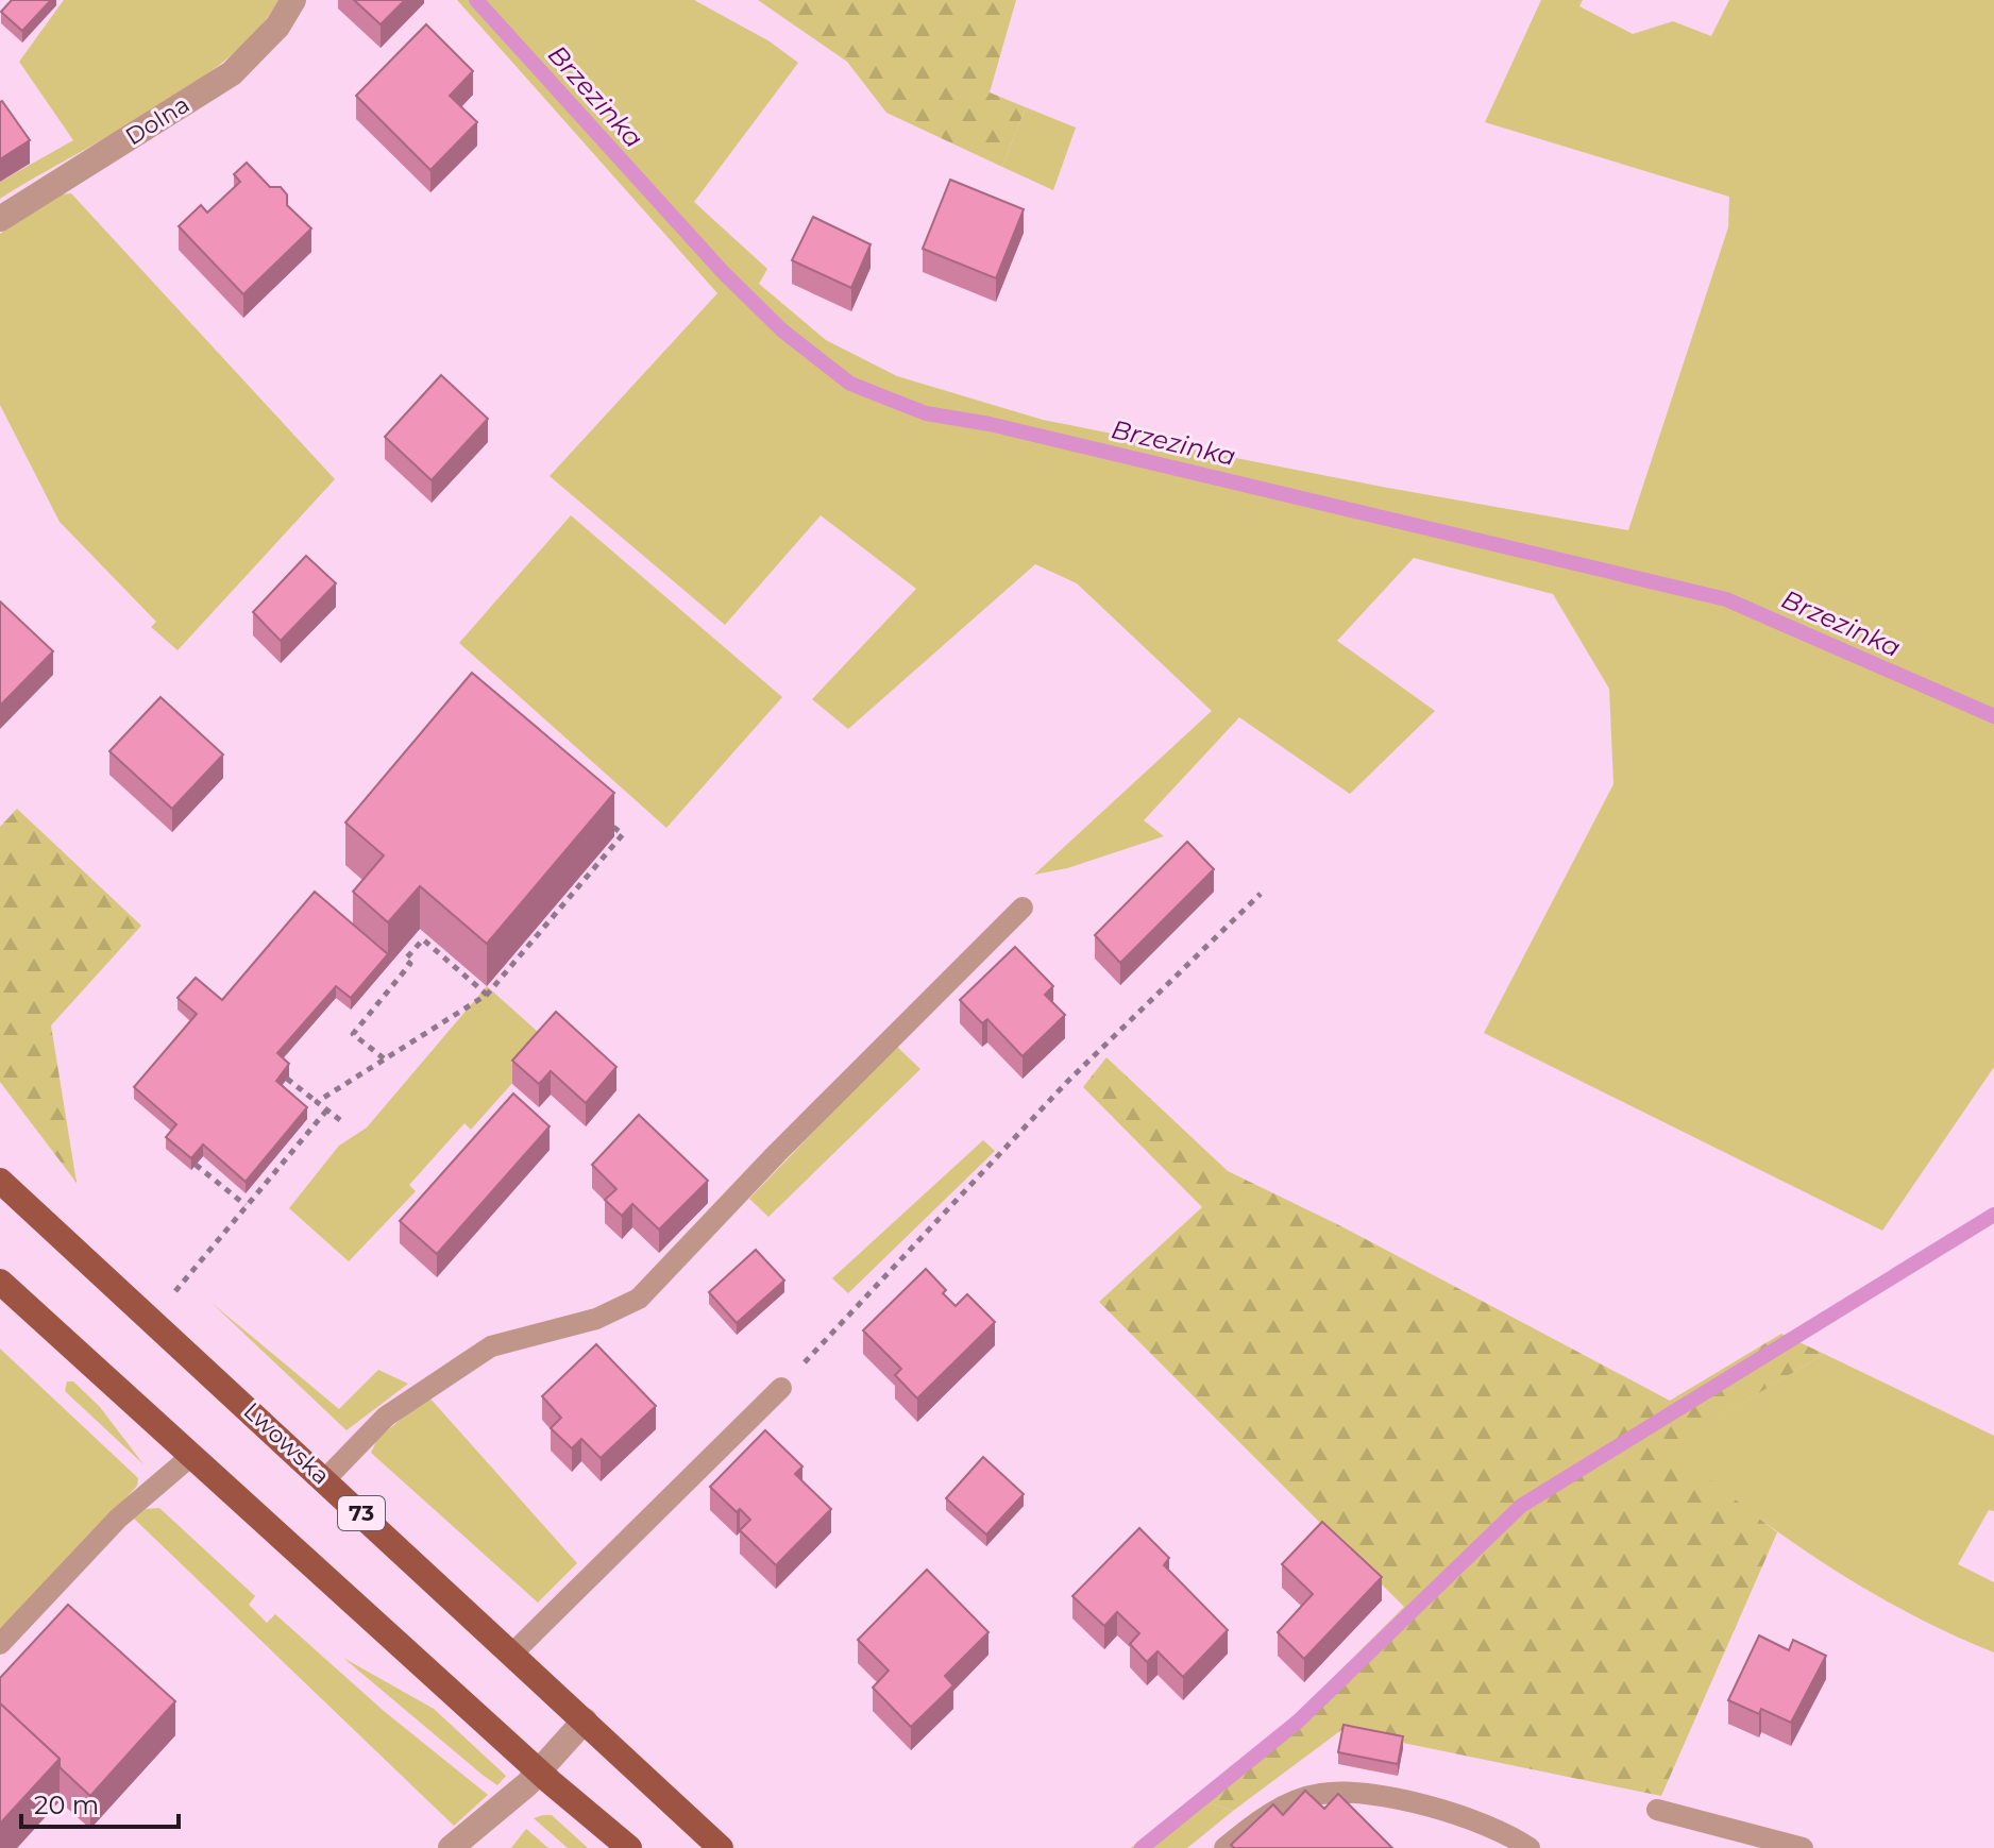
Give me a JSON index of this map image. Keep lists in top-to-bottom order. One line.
{"streets":{"main road":["Lwowska","73"],"street":["Dolna"]},"water":["Brzezinka"],"scale_bar":"20 m"}
